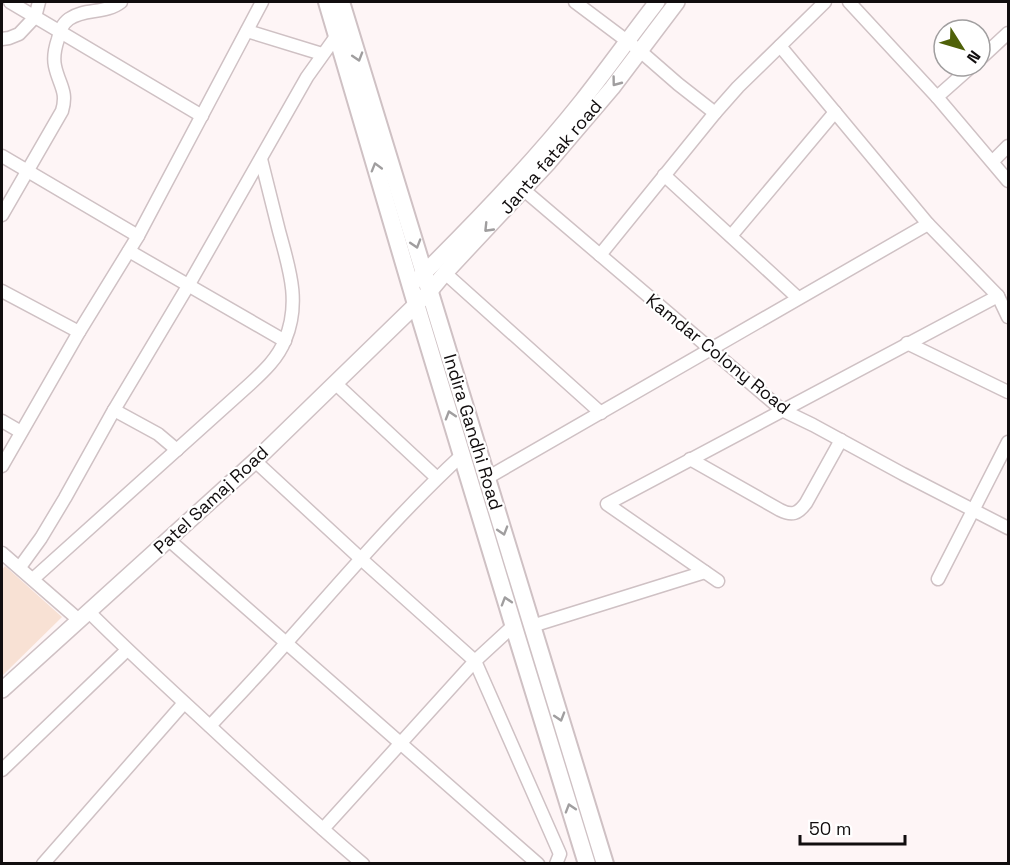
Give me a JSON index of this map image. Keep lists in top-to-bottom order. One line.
{"streets":{"main road":["Indira Gandhi Road"],"street":["Janta fatak road","Kamdar Colony Road","Patel Samaj Road"]},"crossings":[["Janta fatak road","Kamdar Colony Road"],["Janta fatak road","Indira Gandhi Road"],["Janta fatak road","Patel Samaj Road"],["Indira Gandhi Road","Patel Samaj Road"]],"scale_bar":"50 m","north":"bottom right"}
